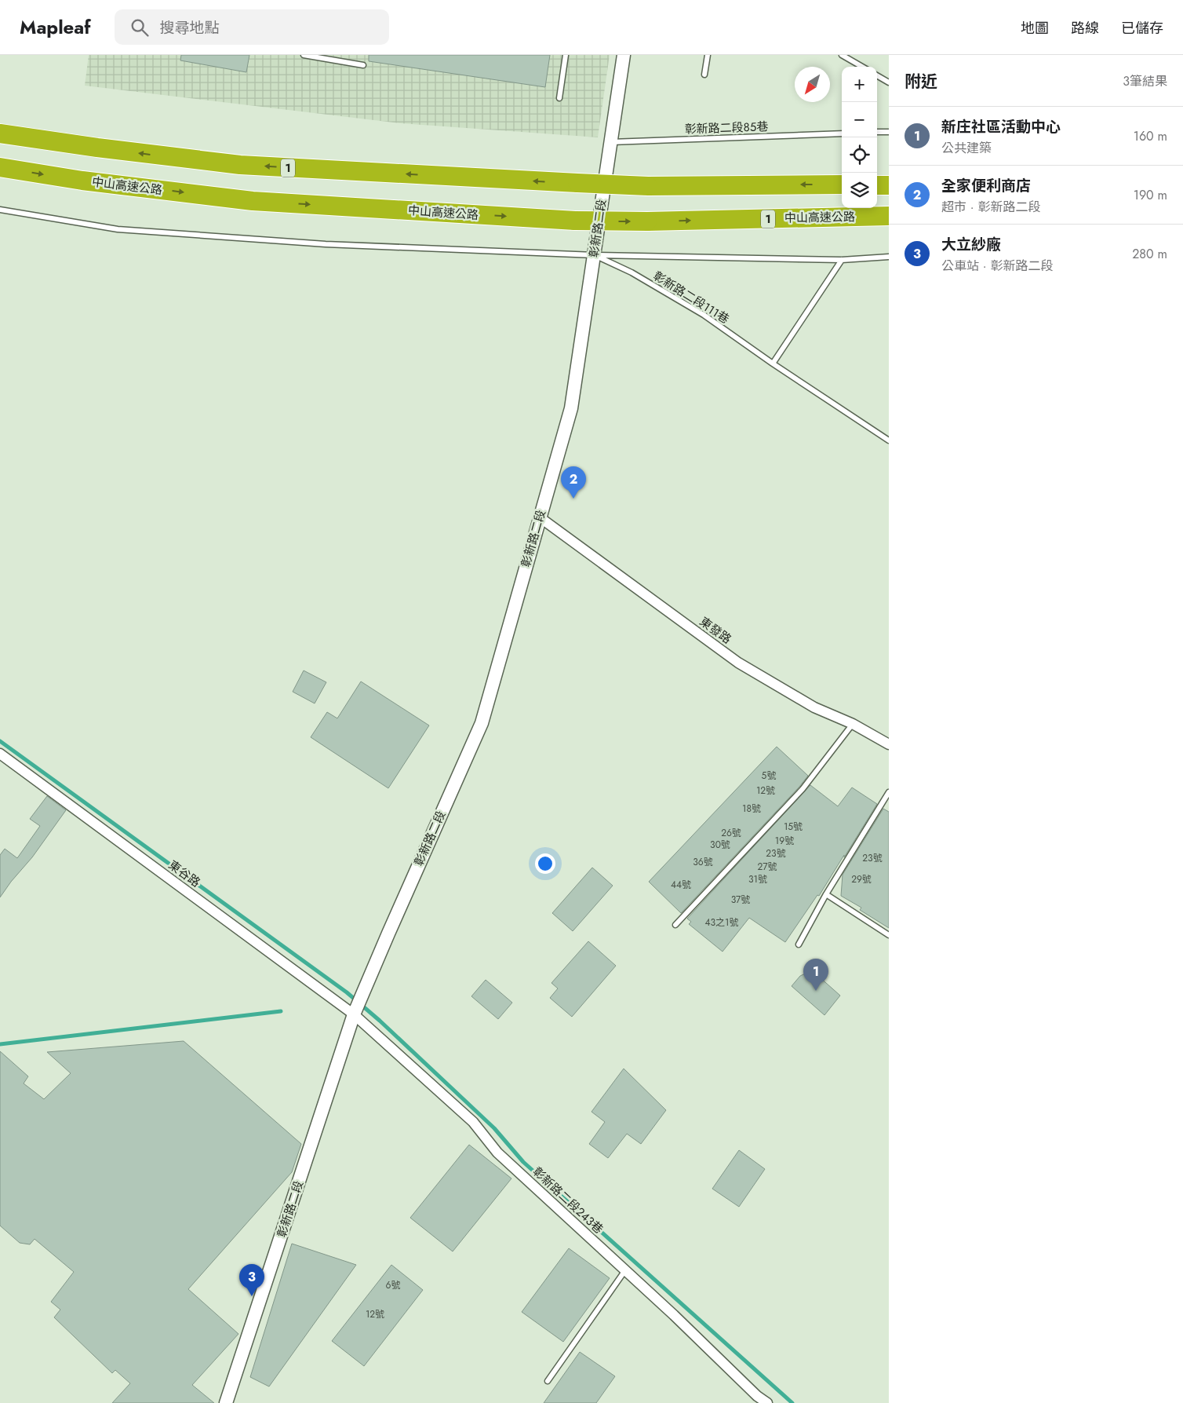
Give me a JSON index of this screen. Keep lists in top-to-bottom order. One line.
{"streets":{"highway":["1","中山高速公路"],"street":["彰新路二段","東發路","東谷路","彰新路二段243巷"],"lane":["彰新路二段85巷","彰新路二段111巷"]},"crossings":[["彰新路二段85巷","彰新路二段"],["彰新路二段","彰新路二段111巷"],["彰新路二段","東發路"],["彰新路二段","東谷路"],["彰新路二段","彰新路二段243巷"],["東谷路","彰新路二段243巷"]],"house_numbers":["5號","12號","18號","15號","26號","19號","30號","23號","23號","36號","27號","31號","29號","44號","37號","43之1號","6號","12號"],"north":"bottom left","page":{"header":"Mapleaf","search":"搜尋地點","nav":["地圖","路線","已儲存"],"heading":["附近","3筆結果"],"map_buttons":["+","−"],"list":[{"mark":"1","name":"新庄社區活動中心","note":"公共建築","value":"160 m"},{"mark":"2","name":"全家便利商店","note":"超市 · 彰新路二段","value":"190 m"},{"mark":"3","name":"大立紗廠","note":"公車站 · 彰新路二段","value":"280 m"}],"pins":["2","1","3"]}}
